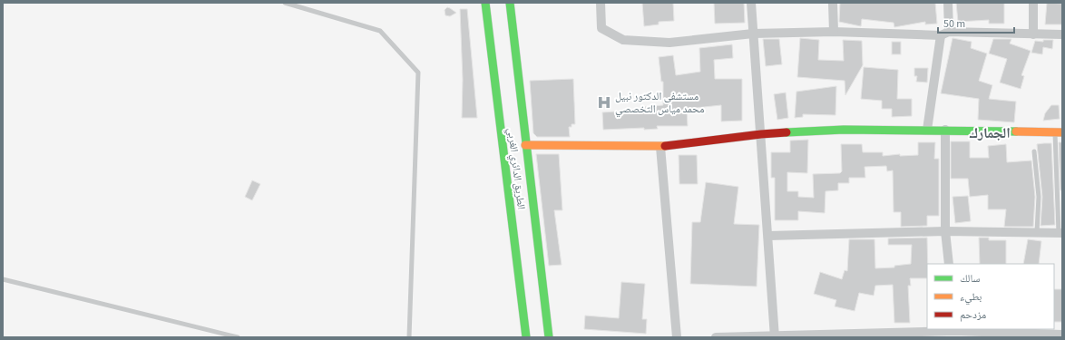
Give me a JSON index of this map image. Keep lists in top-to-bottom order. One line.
{"streets":{"main road":["الطريق الدائري الغربي"]},"districts":["الجمارك"],"places":{"hospital":["مستشفى الدكتور نبيل محمد مياس التخصصي"]},"legend":["سالك","بطيء","مزدحم"],"scale_bar":"50 m"}
